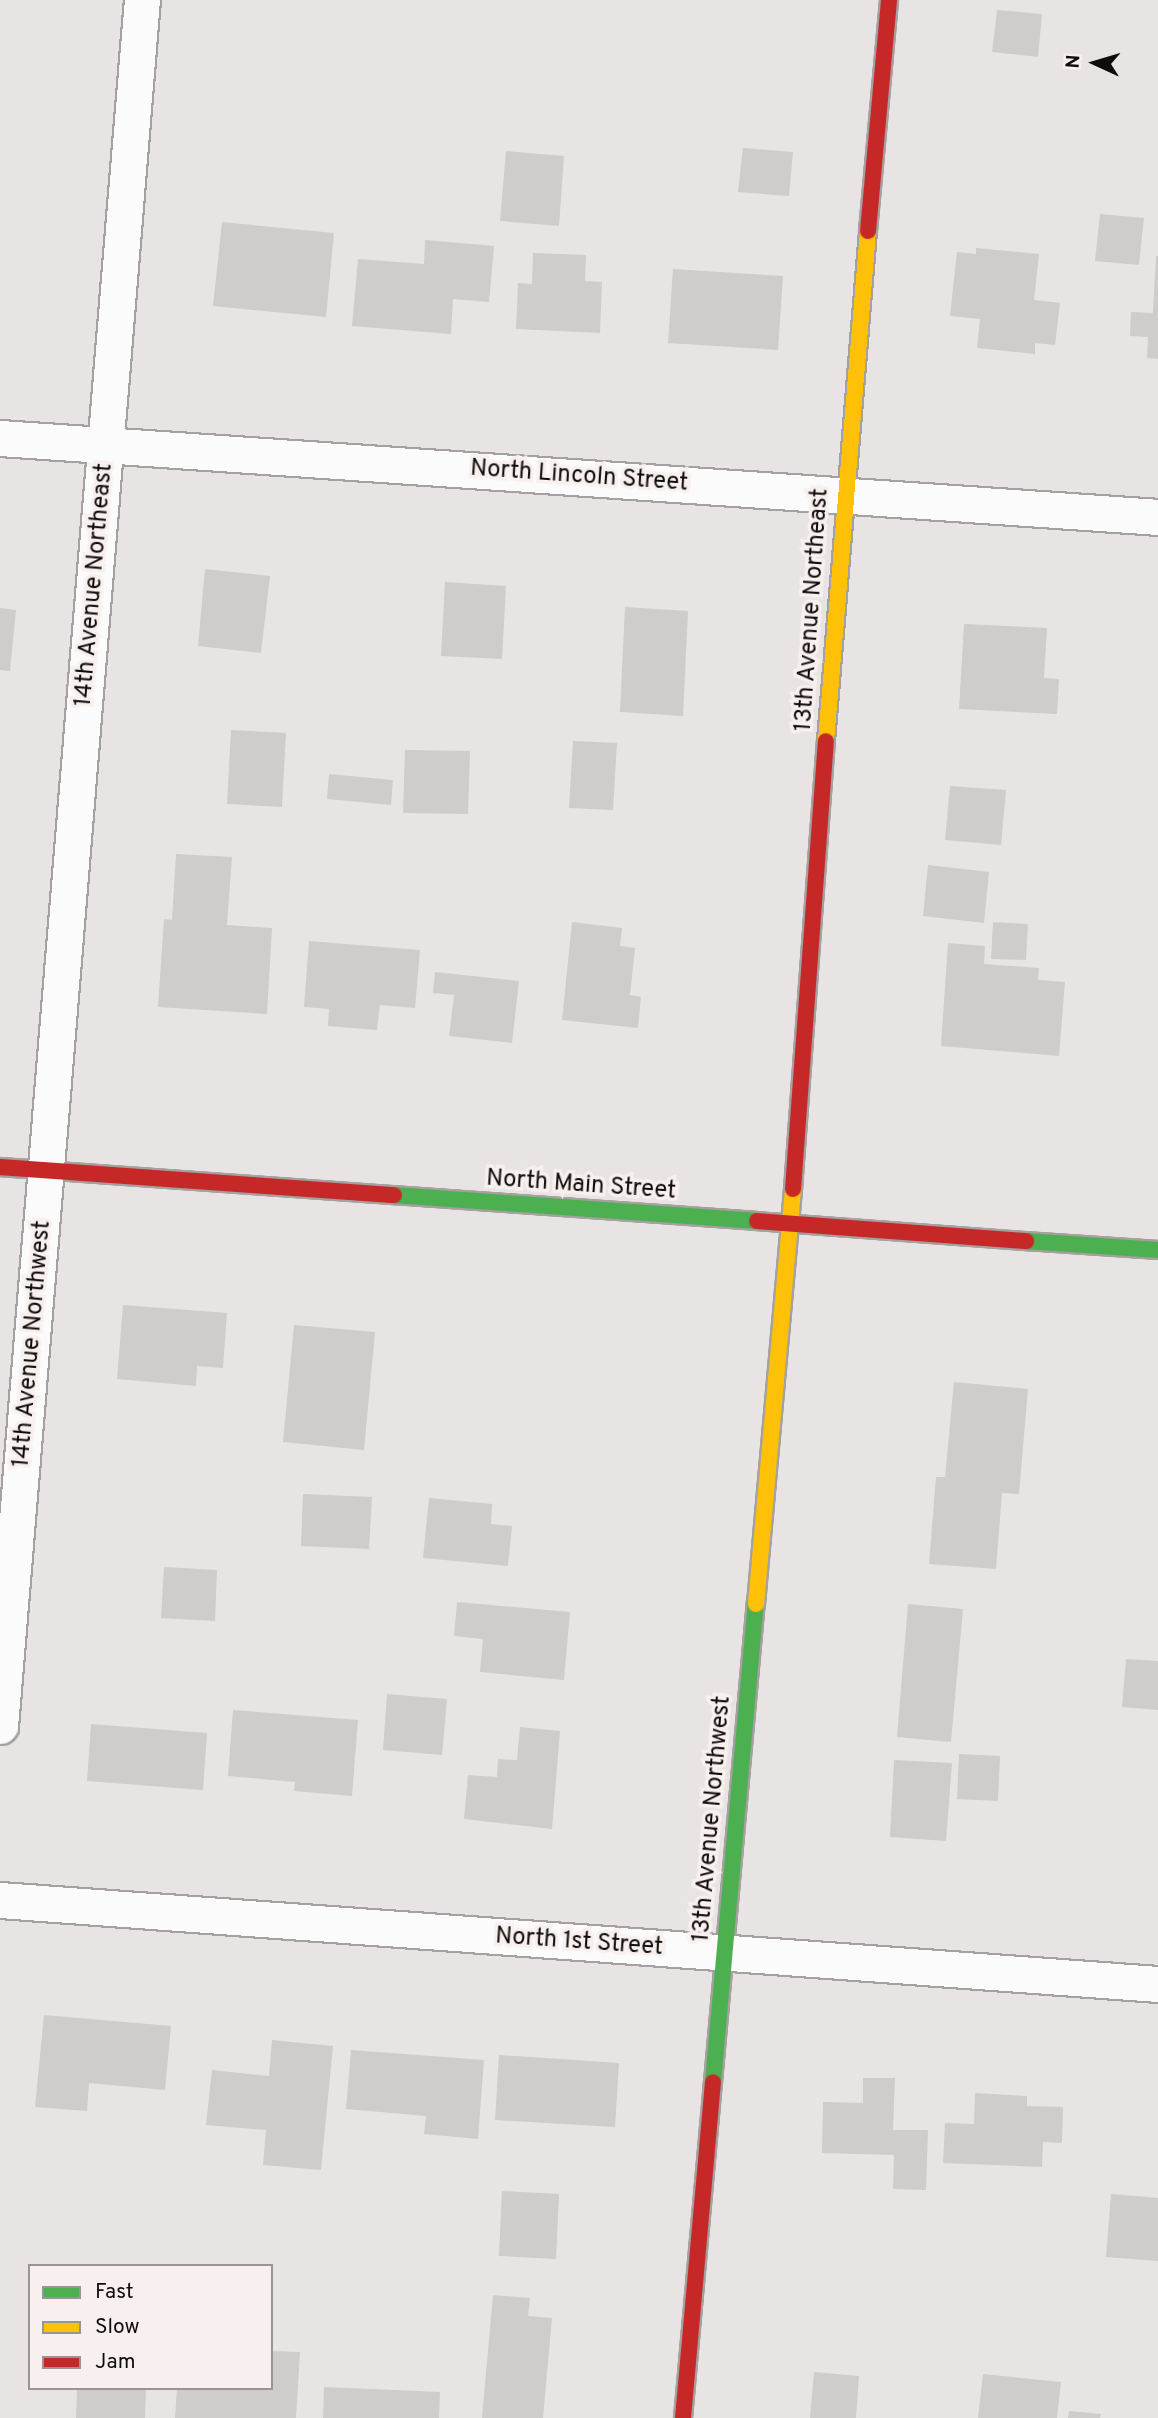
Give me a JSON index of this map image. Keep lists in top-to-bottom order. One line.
{"streets":{"street":["North Lincoln Street","14th Avenue Northeast","13th Avenue Northeast","North Main Street","14th Avenue Northwest","13th Avenue Northwest","North 1st Street"]},"crossings":[["North Lincoln Street","14th Avenue Northeast"],["North Lincoln Street","13th Avenue Northeast"],["14th Avenue Northeast","North Main Street"],["14th Avenue Northeast","14th Avenue Northwest"],["13th Avenue Northeast","North Main Street"],["13th Avenue Northeast","13th Avenue Northwest"],["North Main Street","14th Avenue Northwest"],["North Main Street","13th Avenue Northwest"],["13th Avenue Northwest","North 1st Street"]],"legend":["Fast","Slow","Jam"],"north":"left"}
